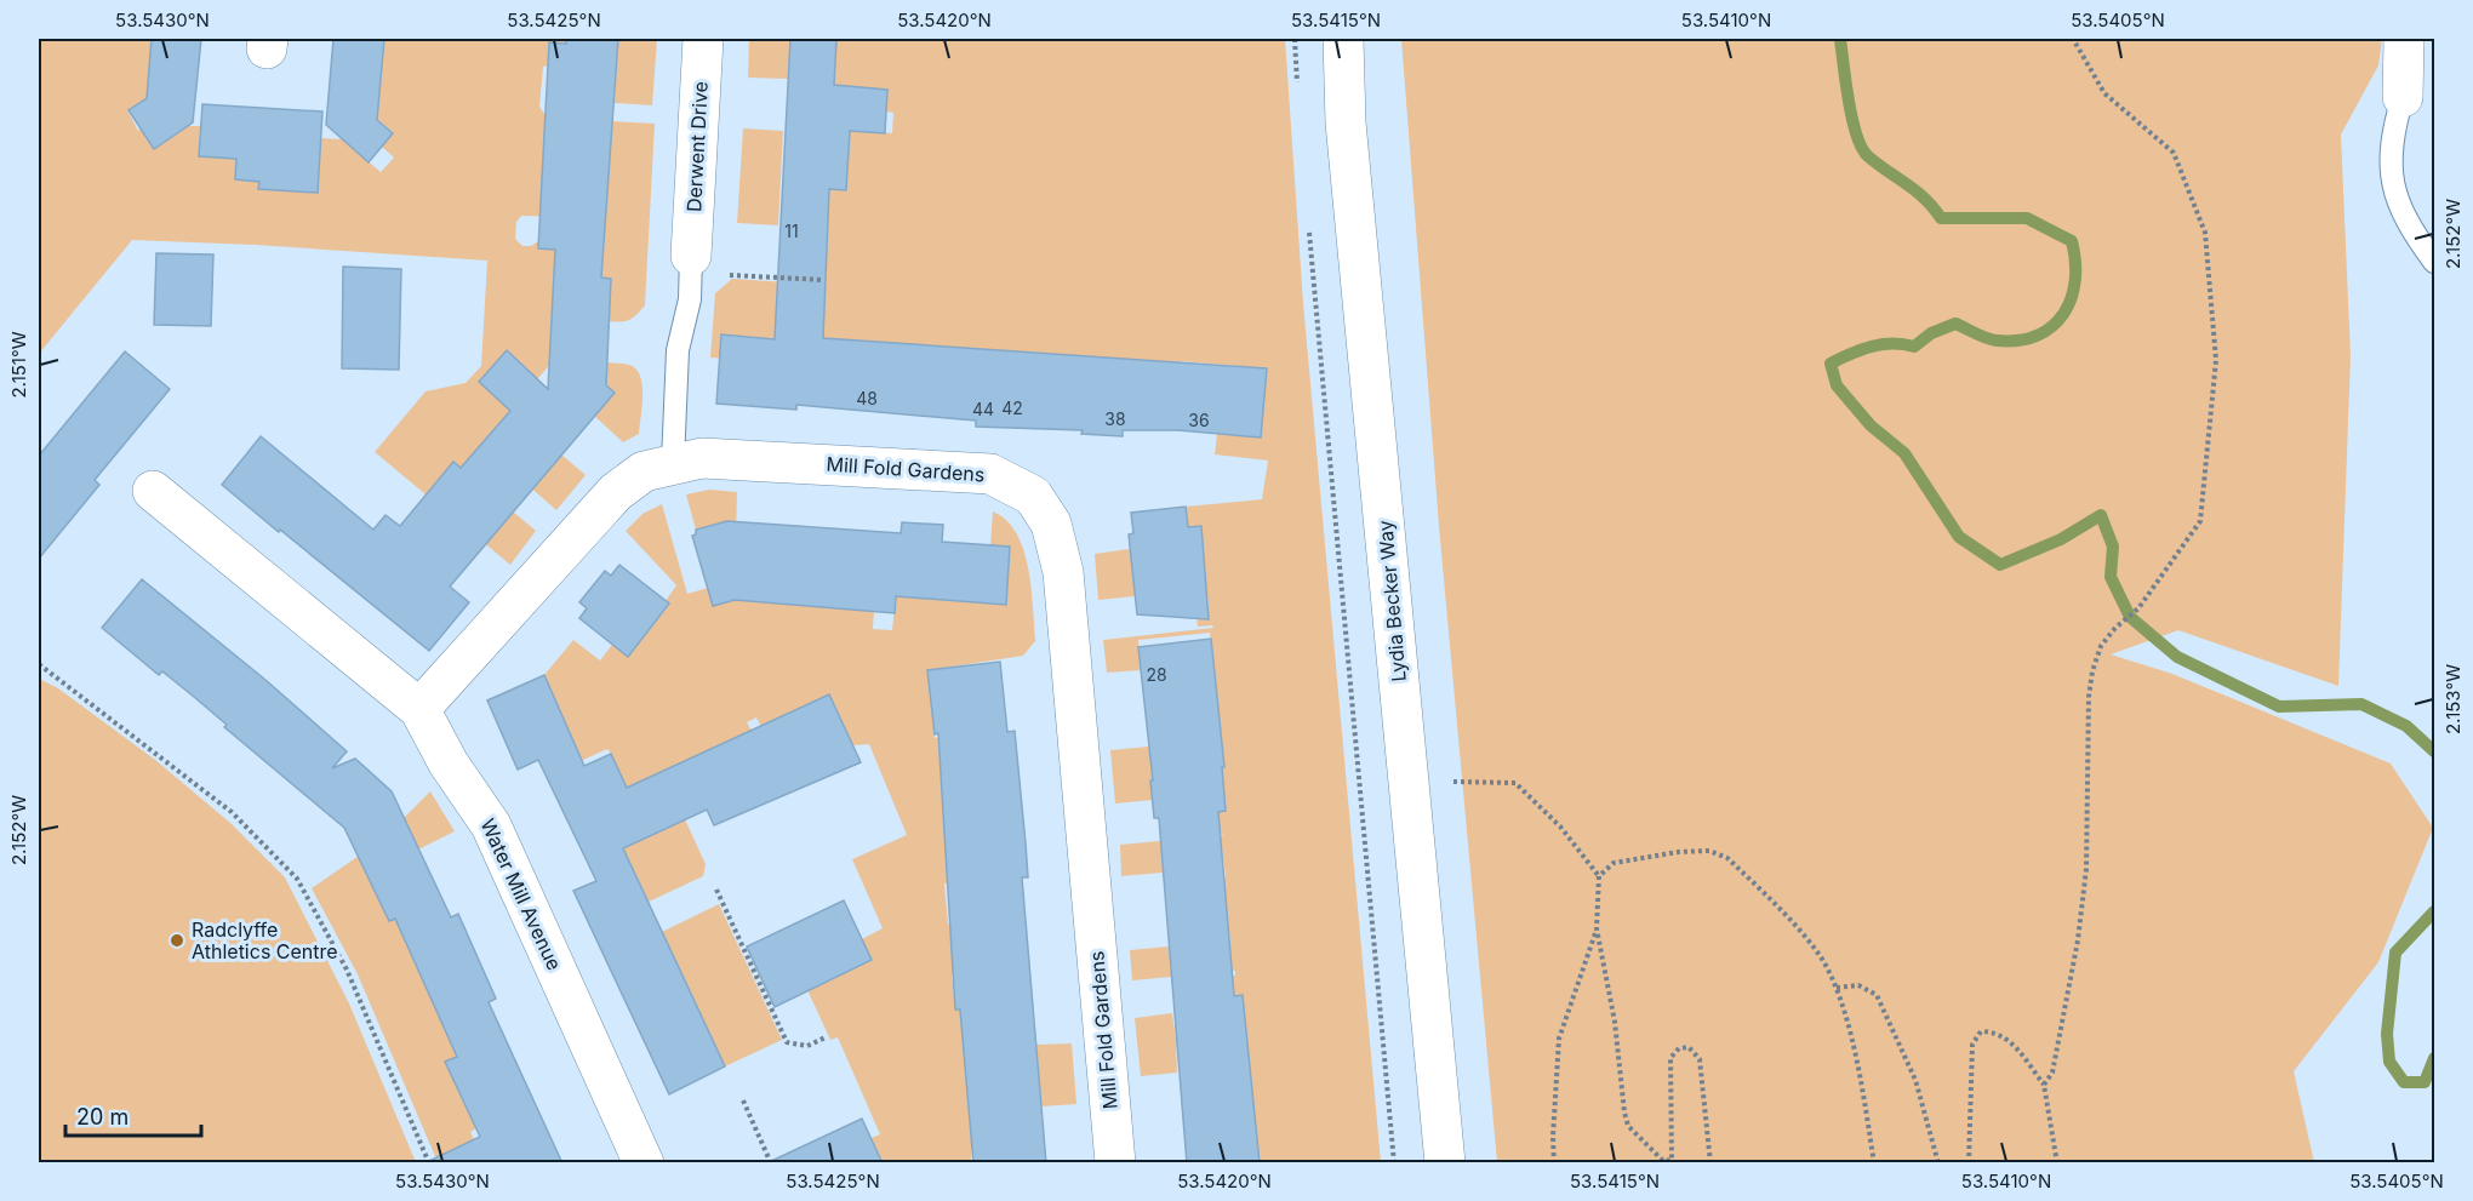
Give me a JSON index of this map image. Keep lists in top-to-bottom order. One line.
{"streets":{"street":["Derwent Drive","Mill Fold Gardens","Lydia Becker Way","Water Mill Avenue"]},"crossings":[["Mill Fold Gardens","Water Mill Avenue"]],"places":["Radclyffe Athletics Centre"],"house_numbers":["11","48","42","44","38","36","28"],"scale_bar":"20 m","coordinates":["53.5430°N","53.5425°N","53.5420°N","53.5415°N","53.5410°N","53.5405°N","2.152°W","2.151°W","2.153°W"]}
